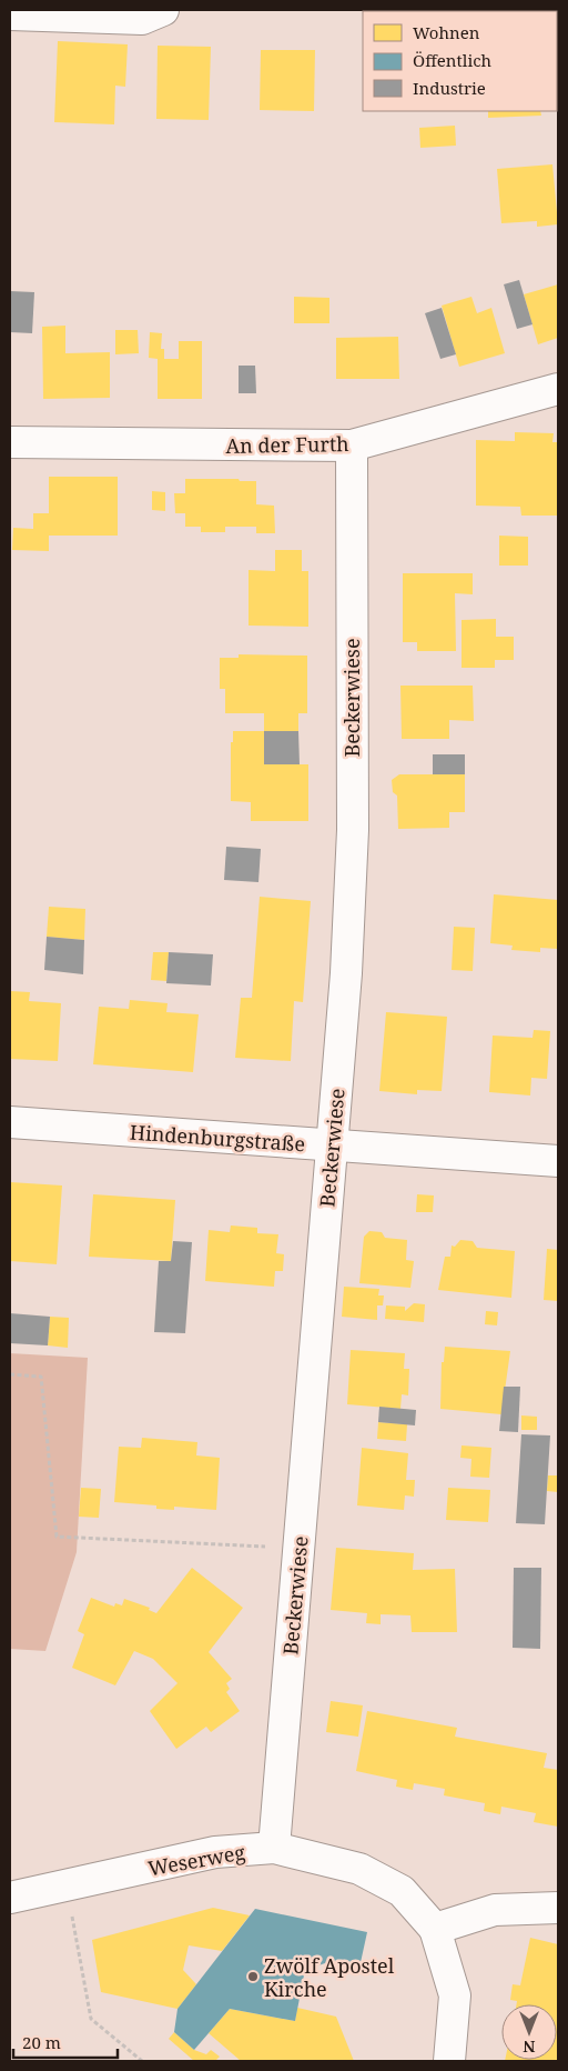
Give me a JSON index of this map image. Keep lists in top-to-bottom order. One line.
{"streets":{"street":["An der Furth","Beckerwiese","Hindenburgstraße","Weserweg"]},"crossings":[["An der Furth","Beckerwiese"],["Beckerwiese","Hindenburgstraße"],["Beckerwiese","Weserweg"]],"places":["Zwölf Apostel Kirche"],"legend":["Wohnen","Öffentlich","Industrie"],"scale_bar":"20 m","north":"bottom"}
